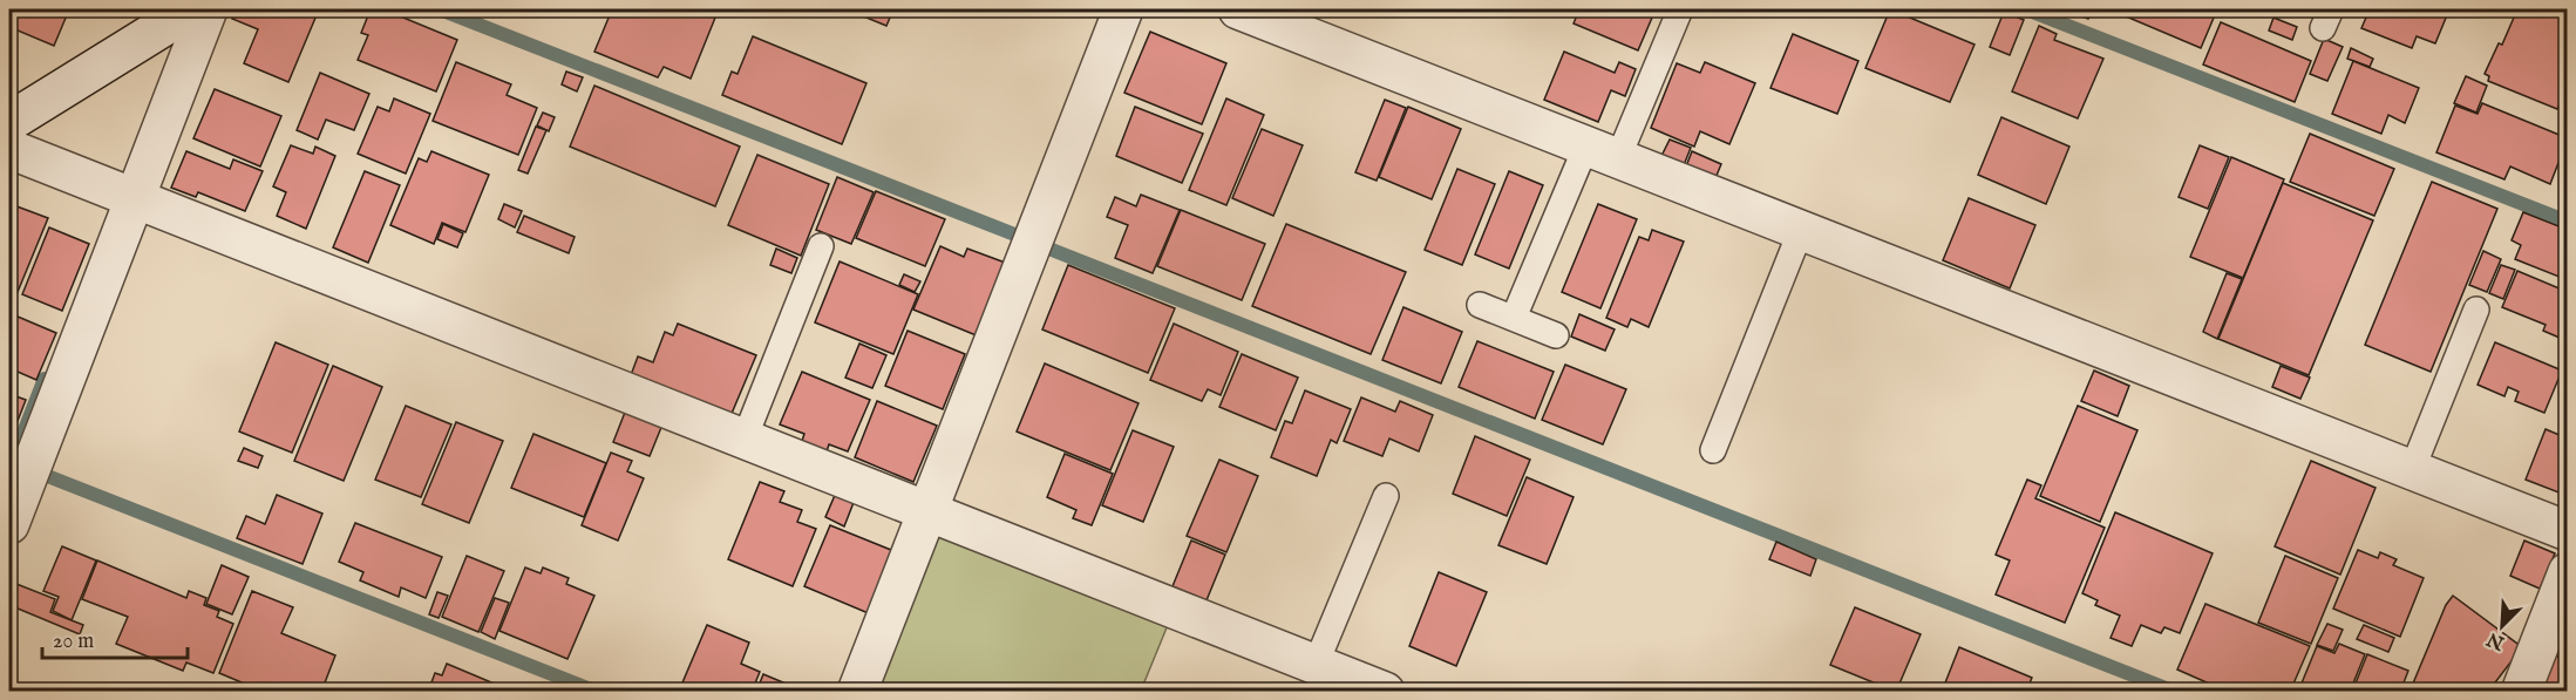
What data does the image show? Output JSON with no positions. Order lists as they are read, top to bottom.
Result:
{
  "scale_bar": "20 m",
  "north": "bottom left"
}
